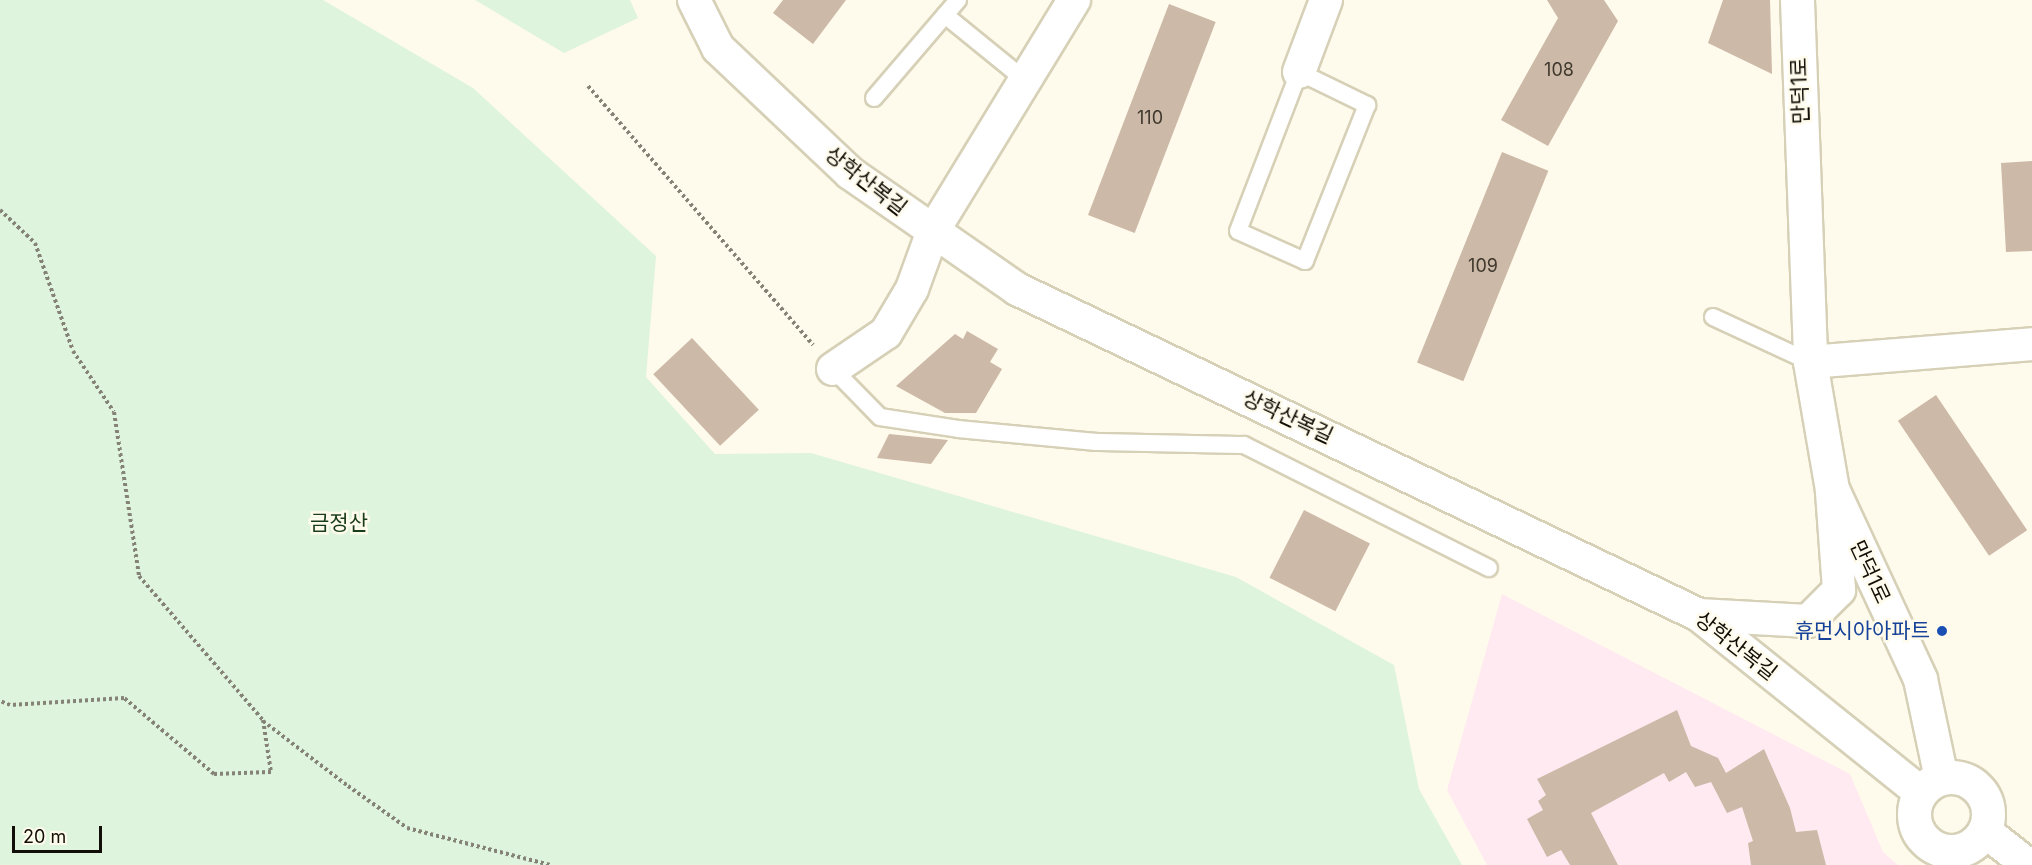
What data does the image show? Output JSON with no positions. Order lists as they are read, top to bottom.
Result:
{
  "streets": {
    "main road": ["만덕1로"],
    "street": ["상학산복길"]
  },
  "crossings": [
    ["만덕1로", "상학산복길"]
  ],
  "parks": ["금정산"],
  "places": ["휴먼시아아파트"],
  "house_numbers": ["108", "110", "109"],
  "scale_bar": "20 m"
}
